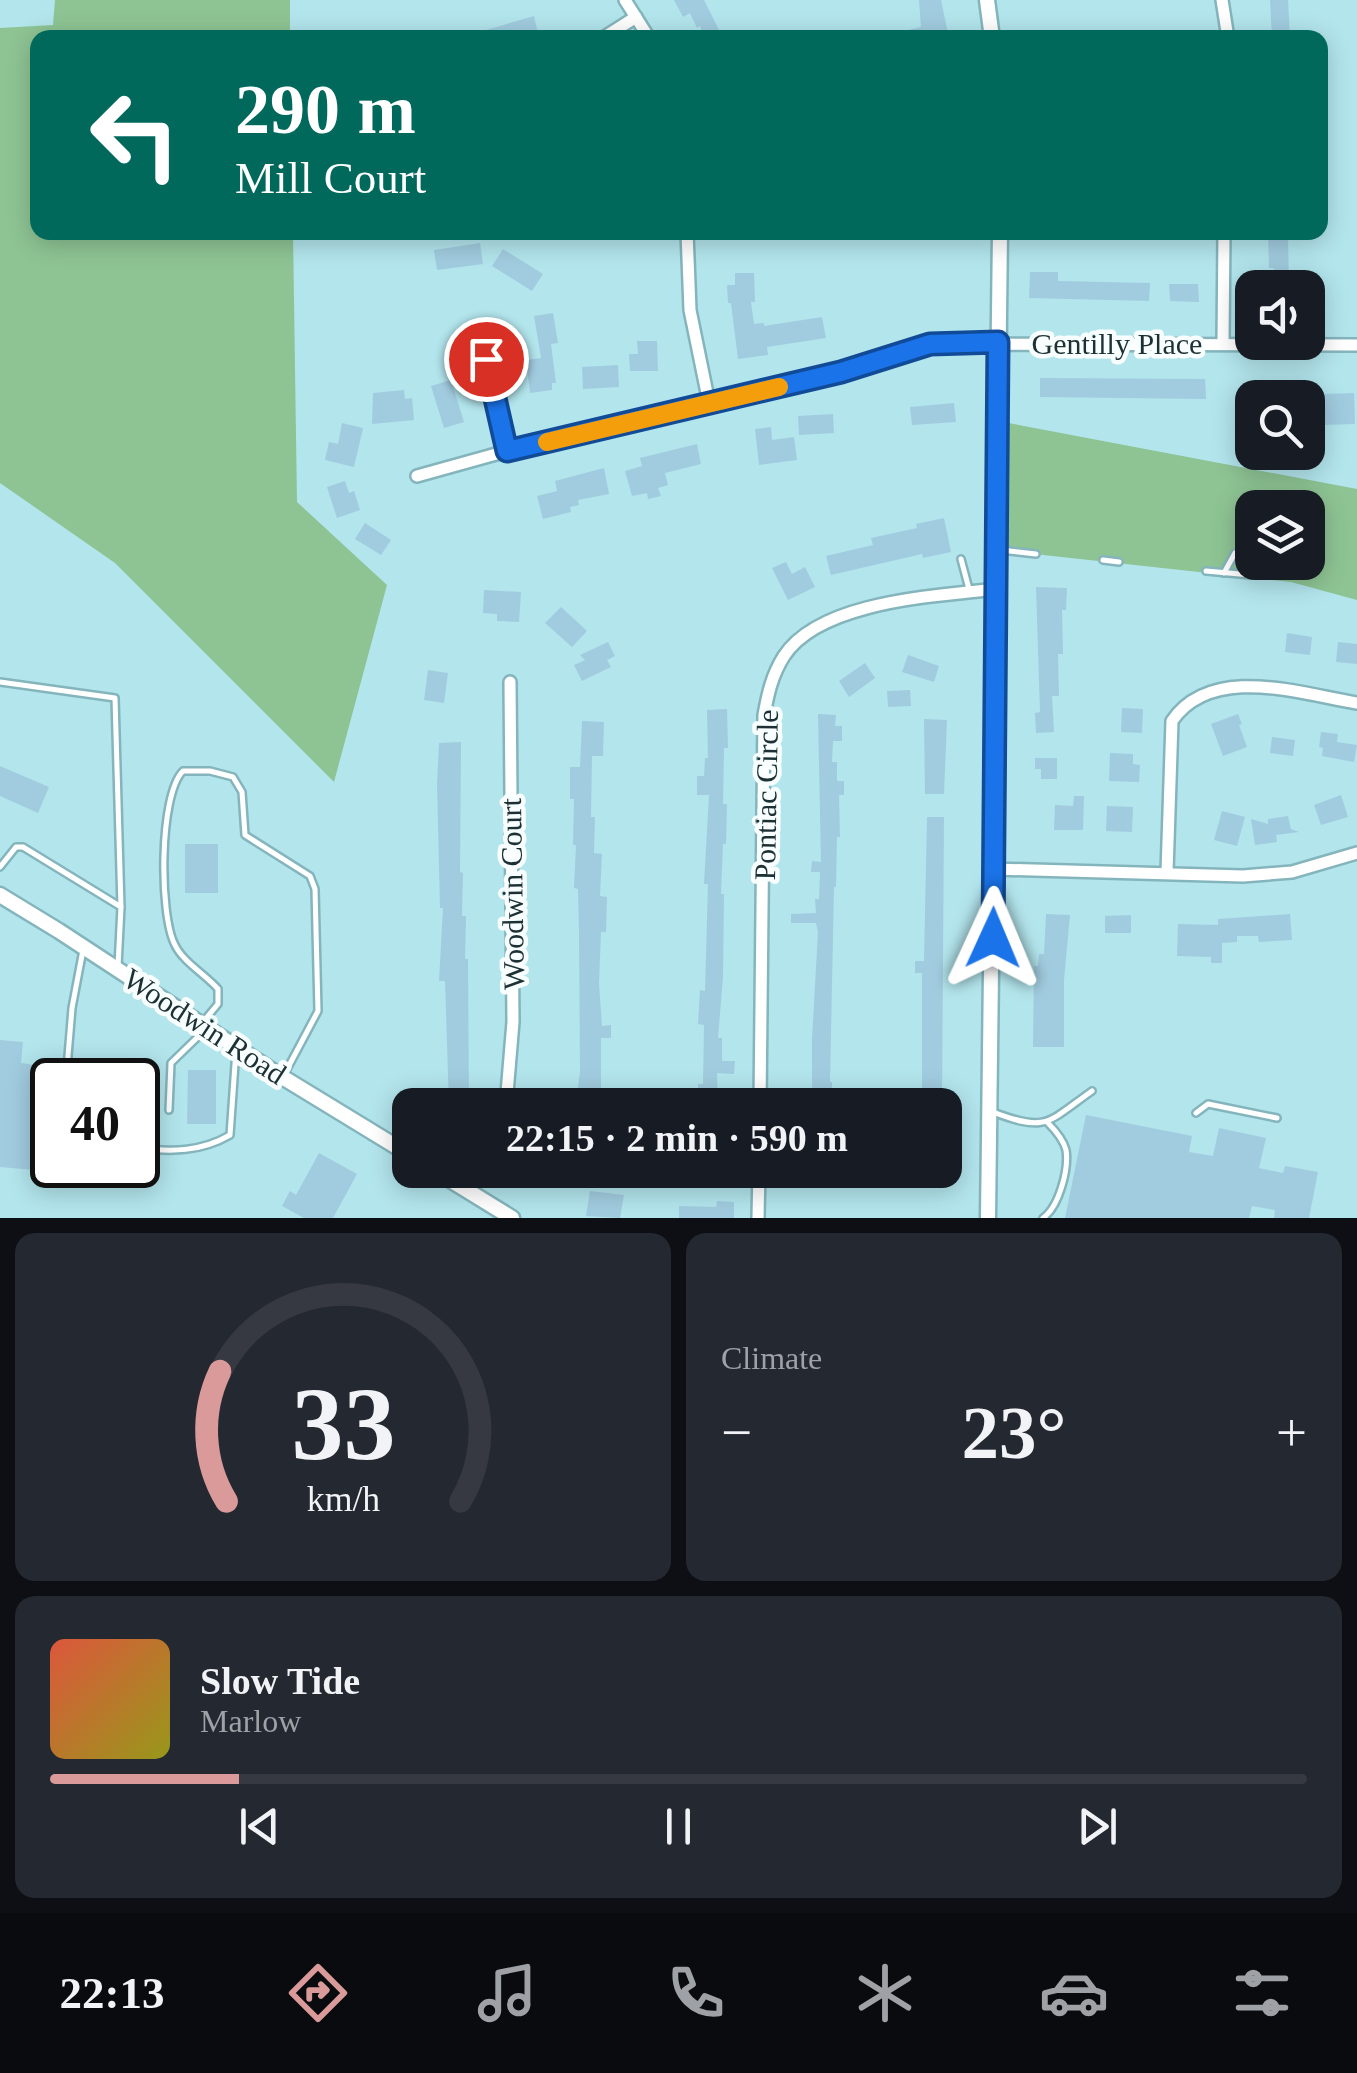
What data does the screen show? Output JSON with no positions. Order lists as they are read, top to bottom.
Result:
{
  "streets": {
    "street": [
      "Gentilly Place",
      "Pontiac Circle",
      "Woodwin Court",
      "Woodwin Road"
    ]
  },
  "page": {
    "turn": ["290 m", "Mill Court"],
    "limit": "40",
    "trip": "22:15 · 2 min · 590 m",
    "tile": "Climate",
    "heat": ["−", "23°", "+"],
    "song": ["Slow Tide", "Marlow"],
    "tabs": "22:13",
    "gauge": ["33", "km/h"]
  }
}
